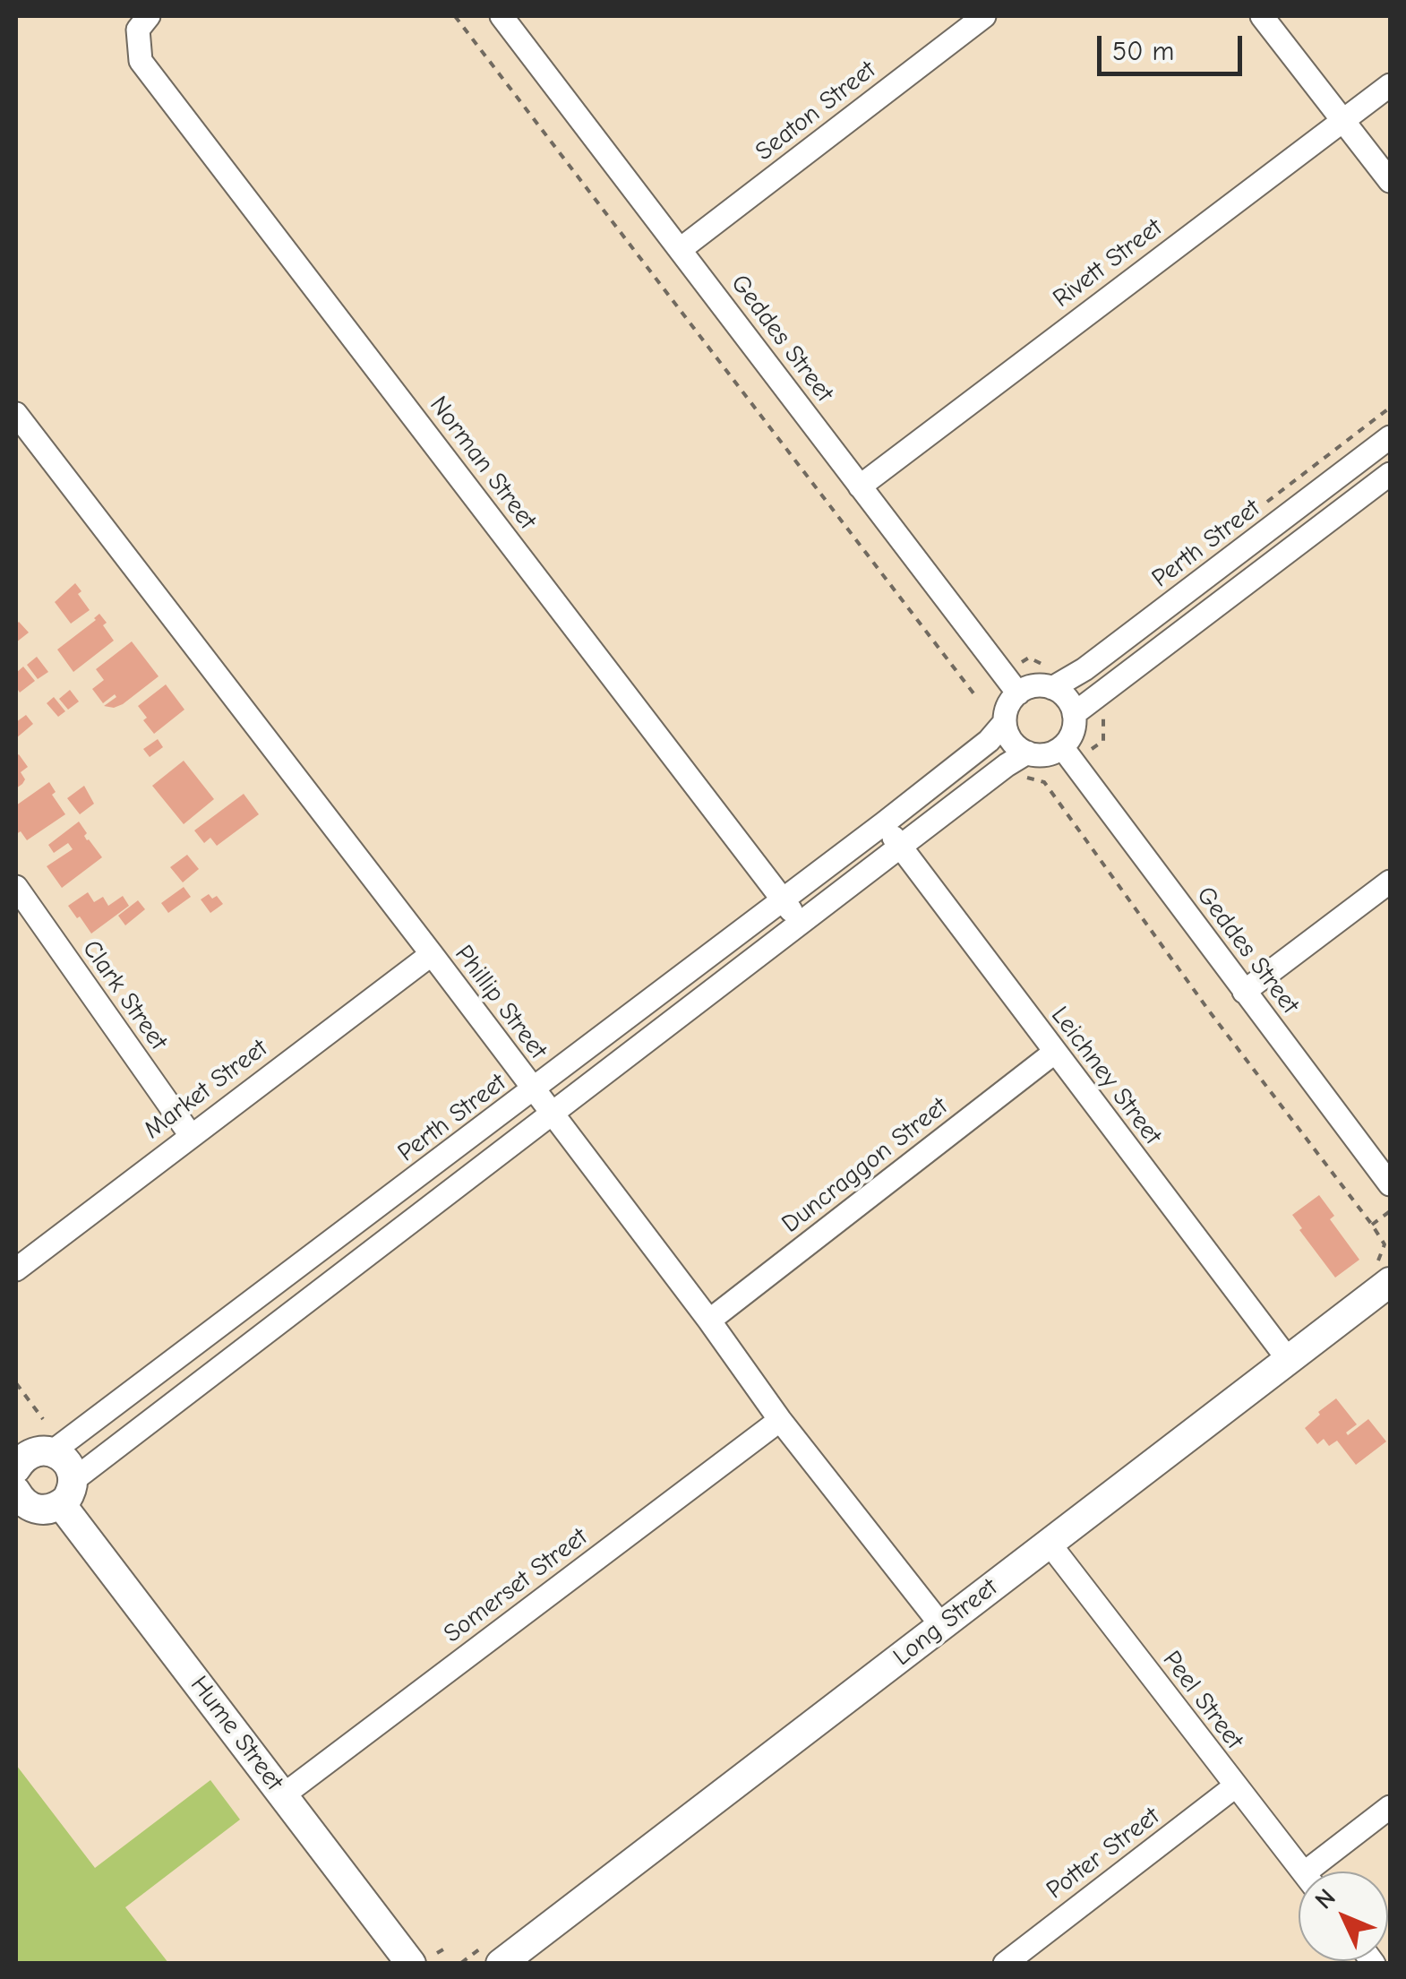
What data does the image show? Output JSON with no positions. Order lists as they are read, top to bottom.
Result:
{
  "streets": {
    "street": [
      "Seaton Street",
      "Rivett Street",
      "Geddes Street",
      "Norman Street",
      "Perth Street",
      "Clark Street",
      "Phillip Street",
      "Leichney Street",
      "Market Street",
      "Duncraggon Street",
      "Somerset Street",
      "Long Street",
      "Peel Street",
      "Hume Street",
      "Potter Street"
    ]
  },
  "crossings": [
    ["Seaton Street", "Geddes Street"],
    ["Rivett Street", "Geddes Street"],
    ["Geddes Street", "Perth Street"],
    ["Norman Street", "Perth Street"],
    ["Perth Street", "Phillip Street"],
    ["Perth Street", "Leichney Street"],
    ["Perth Street", "Hume Street"],
    ["Clark Street", "Market Street"],
    ["Phillip Street", "Market Street"],
    ["Phillip Street", "Duncraggon Street"],
    ["Phillip Street", "Somerset Street"],
    ["Phillip Street", "Long Street"],
    ["Leichney Street", "Duncraggon Street"],
    ["Leichney Street", "Long Street"],
    ["Somerset Street", "Hume Street"],
    ["Long Street", "Peel Street"],
    ["Peel Street", "Potter Street"]
  ],
  "scale_bar": "50 m",
  "north": "top left"
}
